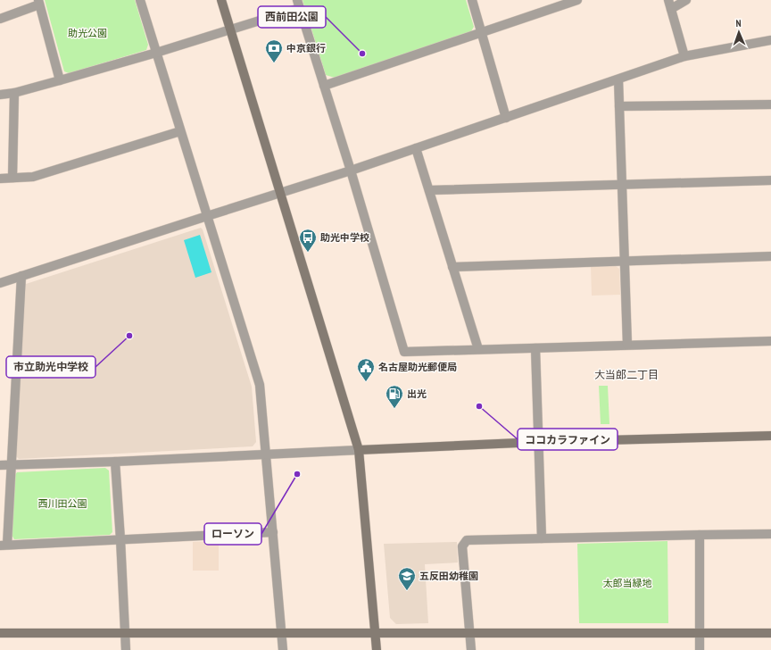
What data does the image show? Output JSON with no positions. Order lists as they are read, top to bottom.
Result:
{
  "districts": ["大当郎二丁目"],
  "parks": ["助光公園", "西川田公園", "太郎当緑地"],
  "places": {
    "other": [
      "西前田公園",
      "市立助光中学校",
      "ココカラファイン",
      "ローソン"
    ],
    "bank": ["中京銀行"],
    "bus stop": ["助光中学校"],
    "public building": ["名古屋助光郵便局"],
    "fuel station": ["出光"],
    "school or university": ["五反田幼稚園"]
  },
  "north": "top"
}
